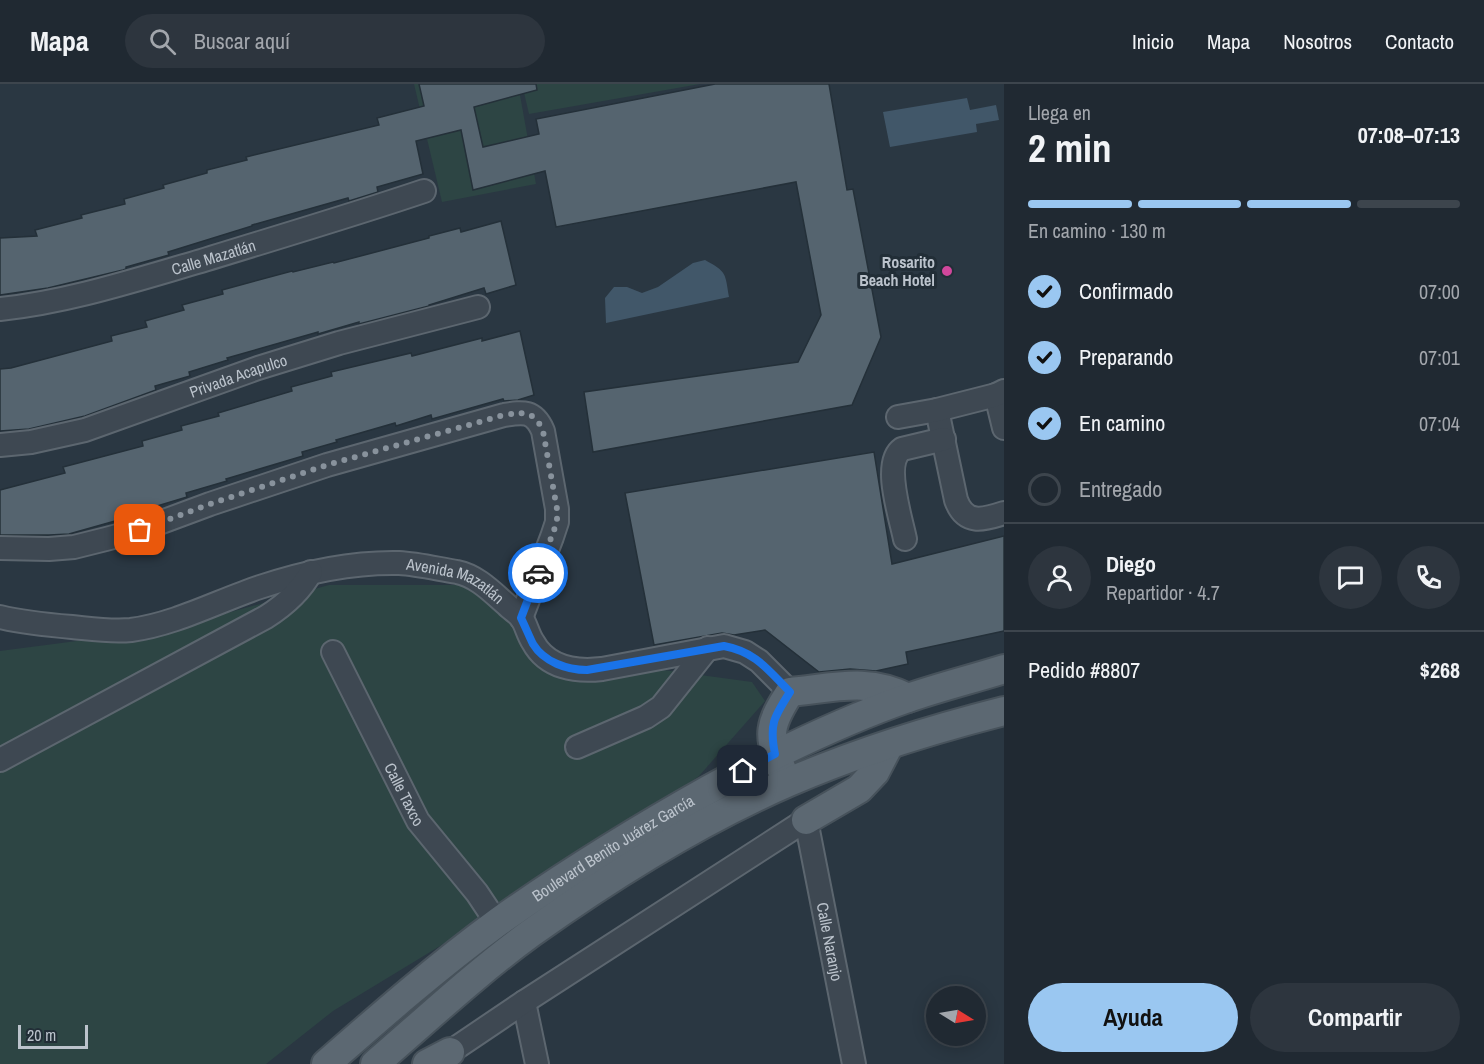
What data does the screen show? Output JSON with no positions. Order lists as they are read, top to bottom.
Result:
{
  "streets": {
    "main road": ["Boulevard Benito Juárez García"],
    "street": [
      "Calle Mazatlán",
      "Privada Acapulco",
      "Avenida Mazatlán",
      "Calle Taxco",
      "Calle Naranjo"
    ]
  },
  "crossings": [
    ["Calle Taxco", "Boulevard Benito Juárez García"]
  ],
  "places": ["Rosarito Beach Hotel"],
  "scale_bar": "20 m",
  "north": "right",
  "page": {
    "header": "Mapa",
    "search": "Buscar aquí",
    "nav": [
      "Inicio",
      "Mapa",
      "Nosotros",
      "Contacto"
    ],
    "heading": ["2 min", "Llega en", "07:08–07:13"],
    "panel": [
      "Diego",
      "Repartidor · 4.7",
      "Pedido #8807",
      "$268"
    ],
    "bar": "En camino · 130 m",
    "list": [
      ["Confirmado", "07:00"],
      ["Preparando", "07:01"],
      ["En camino", "07:04"],
      "Entregado"
    ],
    "buttons": ["Ayuda", "Compartir"],
    "scale": "20 m"
  }
}
